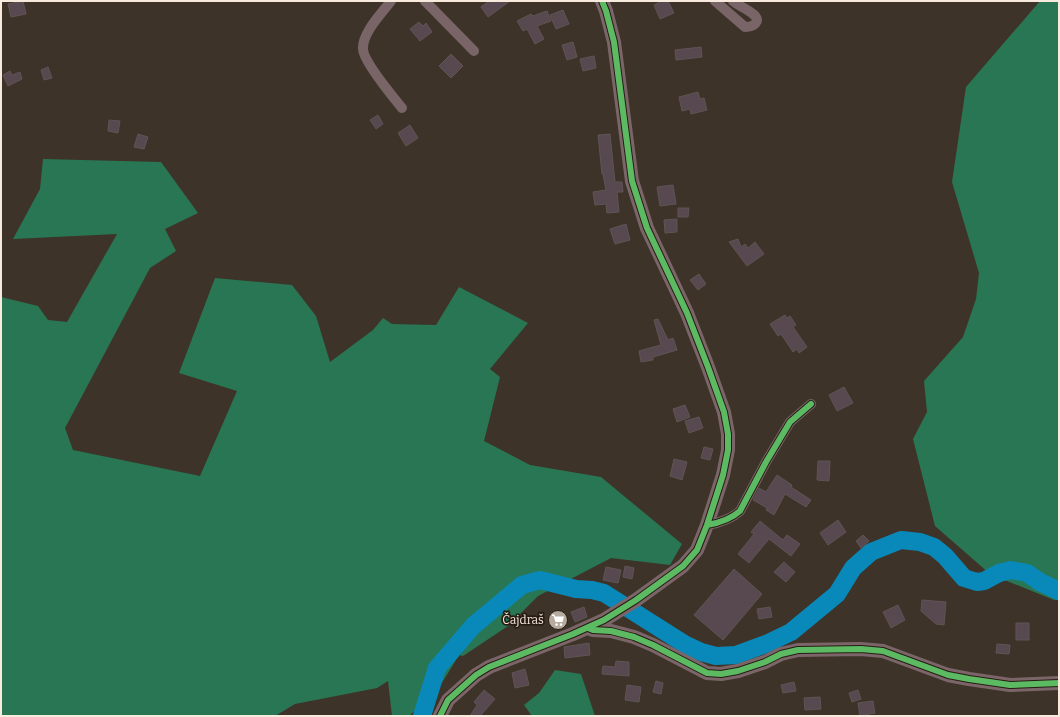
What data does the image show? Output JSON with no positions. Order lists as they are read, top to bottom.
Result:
{
  "places": {
    "supermarket": ["Čajdraš"]
  }
}
